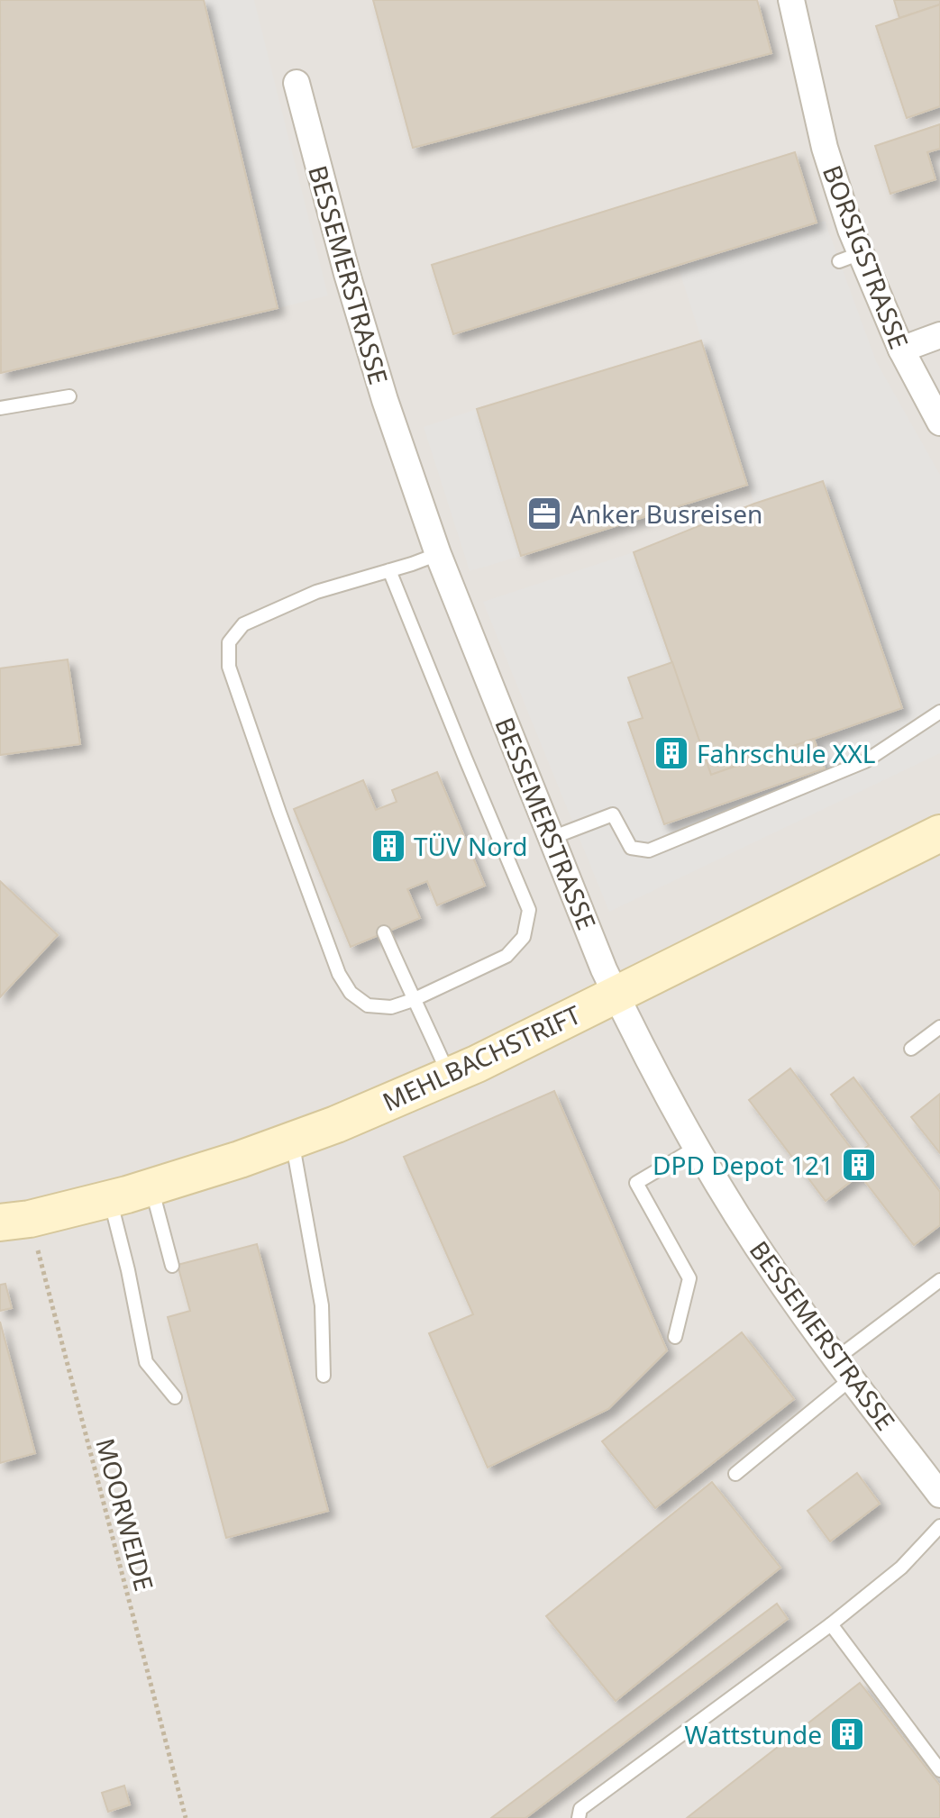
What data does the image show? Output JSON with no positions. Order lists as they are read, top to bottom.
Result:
{
  "streets": {
    "street": ["BORSIGSTRASSE", "BESSEMERSTRASSE", "MEHLBACHSTRIFT"],
    "path": ["MOORWEIDE"]
  },
  "crossings": [
    ["BESSEMERSTRASSE", "MEHLBACHSTRIFT"],
    ["MEHLBACHSTRIFT", "MOORWEIDE"]
  ],
  "places": {
    "office": ["Anker Busreisen"],
    "building": [
      "Fahrschule XXL",
      "TÜV Nord",
      "DPD Depot 121",
      "Wattstunde"
    ]
  }
}
